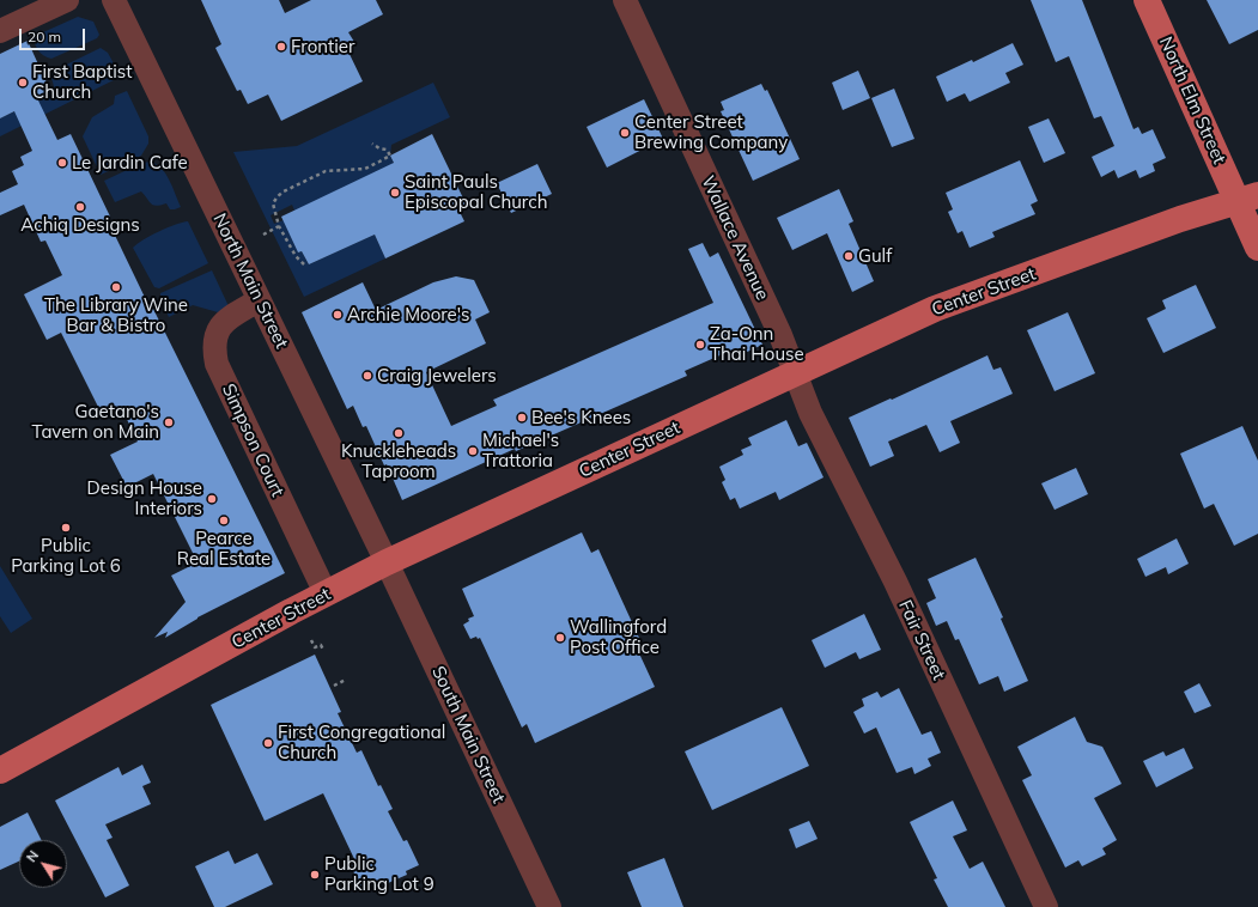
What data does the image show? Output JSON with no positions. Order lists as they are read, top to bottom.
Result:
{
  "streets": {
    "main road": ["North Elm Street", "Center Street"],
    "street": [
      "Wallace Avenue",
      "North Main Street",
      "Simpson Court",
      "Fair Street",
      "South Main Street"
    ]
  },
  "crossings": [
    ["North Elm Street", "Center Street"],
    ["Wallace Avenue", "Center Street"],
    ["Wallace Avenue", "Fair Street"],
    ["North Main Street", "Center Street"],
    ["North Main Street", "Simpson Court"],
    ["North Main Street", "South Main Street"],
    ["Center Street", "Simpson Court"],
    ["Center Street", "Fair Street"],
    ["Center Street", "South Main Street"]
  ],
  "places": [
    "Frontier",
    "First Baptist Church",
    "Center Street Brewing Company",
    "Le Jardin Cafe",
    "Saint Pauls Episcopal Church",
    "Achiq Designs",
    "Gulf",
    "The Library Wine Bar & Bistro",
    "Archie Moore's",
    "Za-Onn Thai House",
    "Craig Jewelers",
    "Bee's Knees",
    "Gaetano's Tavern on Main",
    "Knuckleheads Taproom",
    "Michael's Trattoria",
    "Design House Interiors",
    "Pearce Real Estate",
    "Public Parking Lot 6",
    "Wallingford Post Office",
    "First Congregational Church",
    "Public Parking Lot 9"
  ],
  "scale_bar": "20 m",
  "north": "top left"
}
